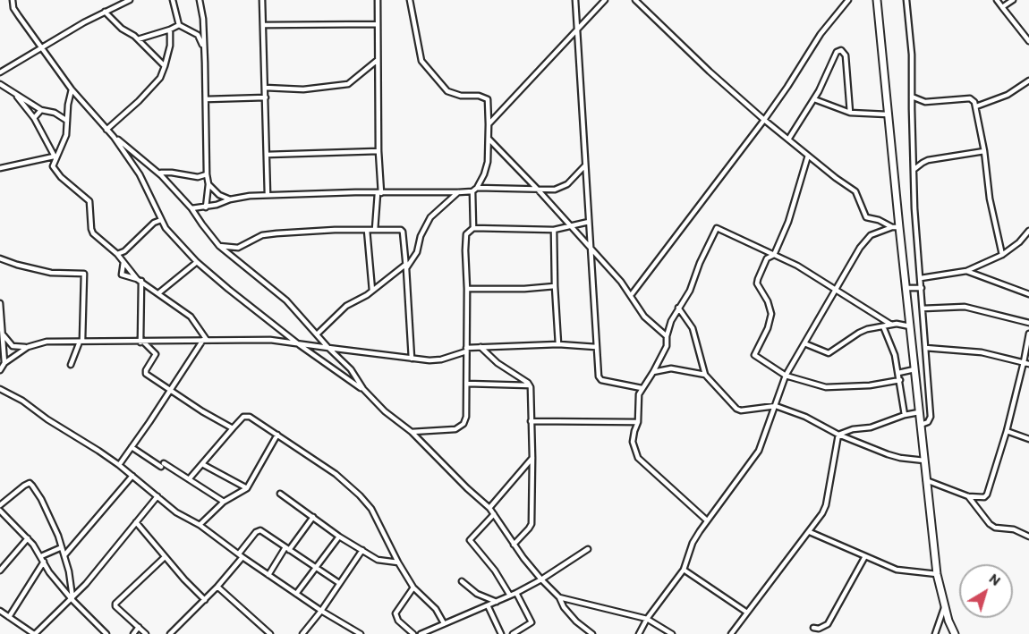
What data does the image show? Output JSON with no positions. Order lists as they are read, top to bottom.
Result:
{
  "north": "top right"
}
